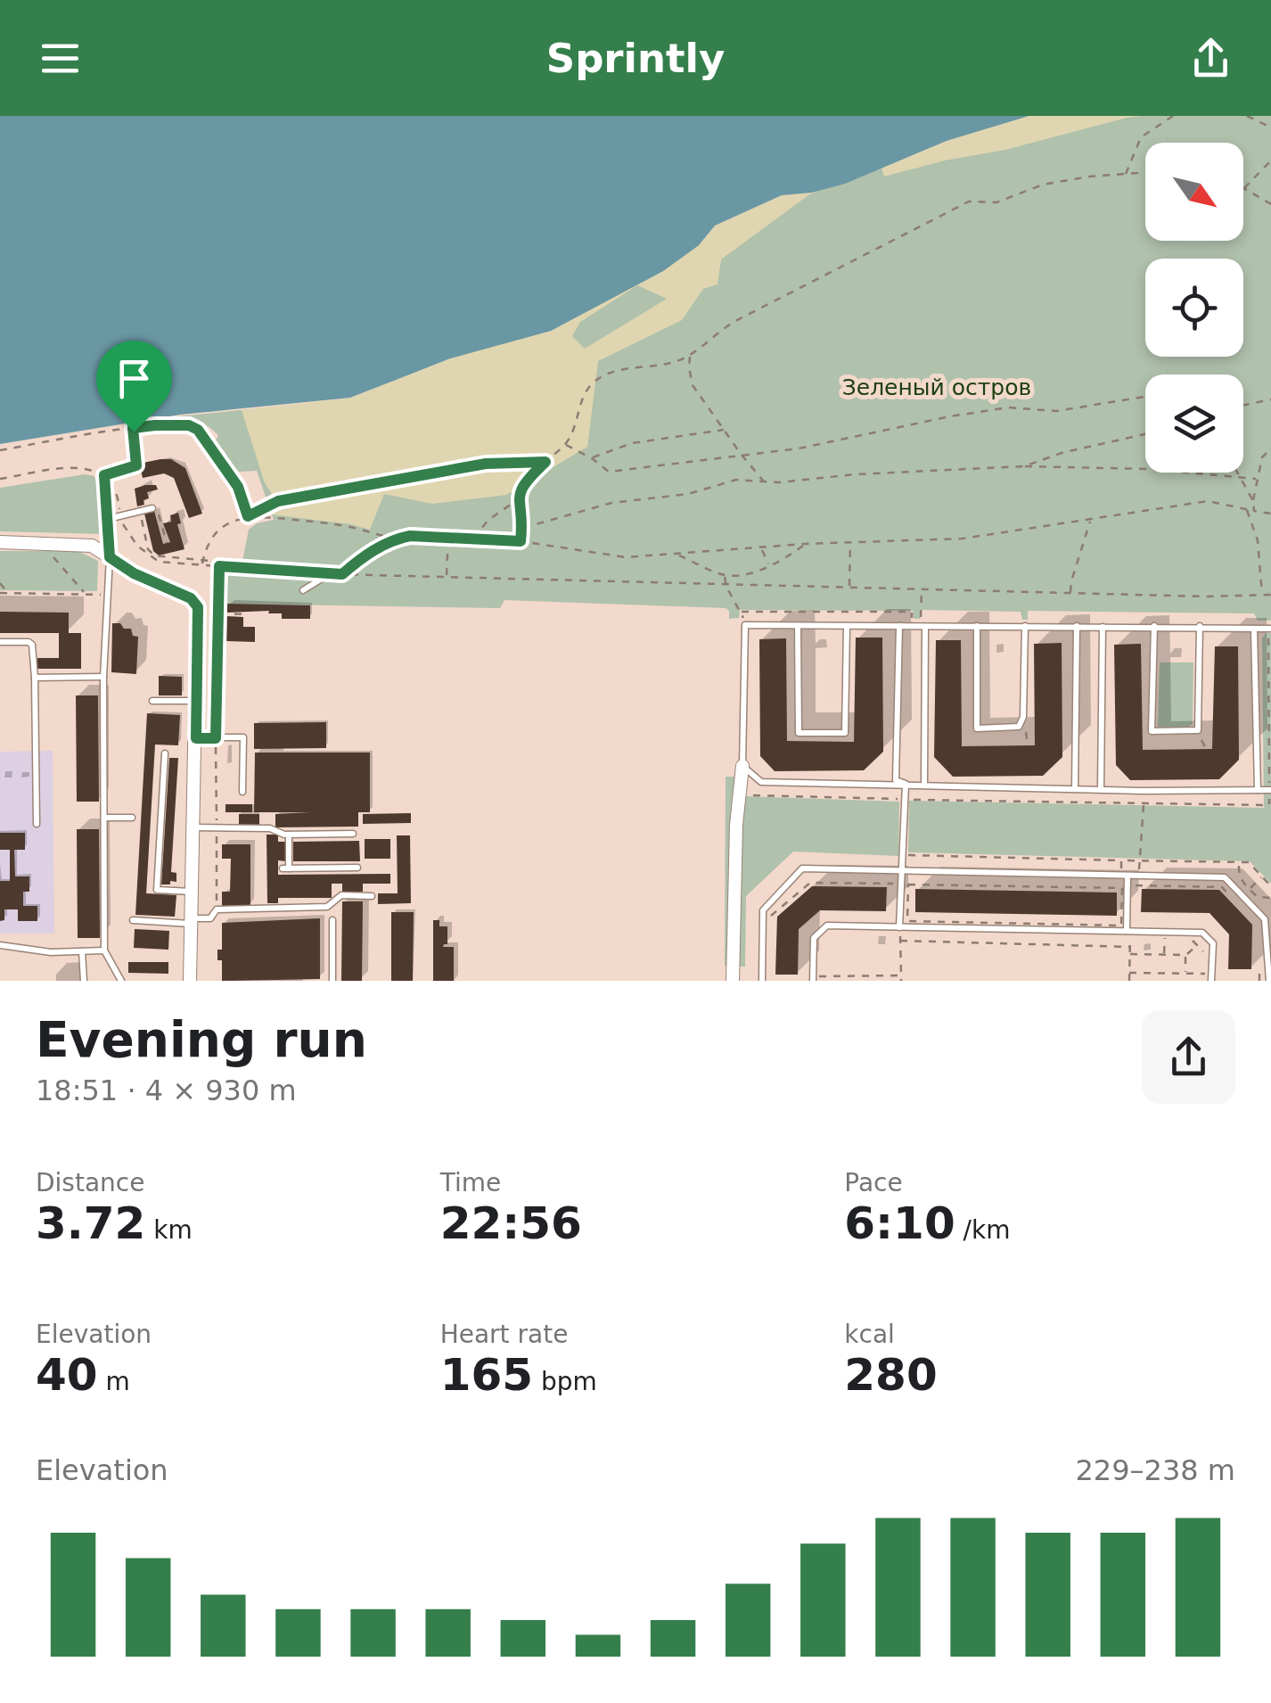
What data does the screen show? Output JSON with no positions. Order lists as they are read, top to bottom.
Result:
{
  "parks": ["Зеленый остров"],
  "north": "bottom right",
  "page": {
    "header": "Sprintly",
    "heading": ["Evening run", "18:51 · 4 × 930 m"],
    "stats": [
      ["Distance", "3.72 km"],
      ["Time", "22:56"],
      ["Pace", "6:10 /km"],
      ["Elevation", "40 m"],
      ["Heart rate", "165 bpm"],
      ["kcal", "280"]
    ],
    "chart": ["Elevation", "229–238 m"]
  }
}
